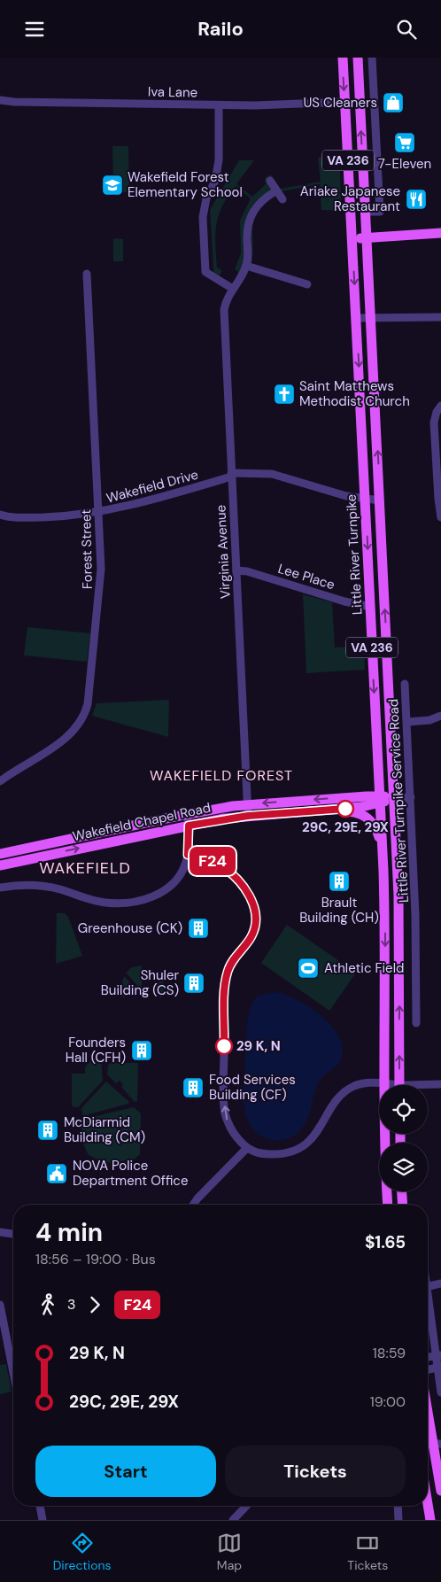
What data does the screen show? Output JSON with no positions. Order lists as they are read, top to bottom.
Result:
{
  "streets": {
    "main road": ["VA 236", "Little River Turnpike", "Wakefield Chapel Road"],
    "street": [
      "Iva Lane",
      "Wakefield Drive",
      "Forest Street",
      "Virginia Avenue",
      "Lee Place",
      "Little River Turnpike Service Road"
    ]
  },
  "crossings": [
    ["Iva Lane", "Little River Turnpike"],
    ["VA 236", "Wakefield Drive"],
    ["VA 236", "Wakefield Chapel Road"],
    ["Wakefield Drive", "Forest Street"],
    ["Wakefield Drive", "Virginia Avenue"],
    ["Wakefield Drive", "Little River Turnpike"],
    ["Virginia Avenue", "Lee Place"],
    ["Virginia Avenue", "Wakefield Chapel Road"],
    ["Little River Turnpike", "Lee Place"],
    ["Little River Turnpike", "Wakefield Chapel Road"],
    ["Little River Turnpike Service Road", "Wakefield Chapel Road"]
  ],
  "districts": ["WAKEFIELD FOREST", "WAKEFIELD"],
  "places": {
    "shop": ["US Cleaners"],
    "supermarket": ["7-Eleven"],
    "school or university": ["Wakefield Forest Elementary School"],
    "restaurant": ["Ariake Japanese Restaurant"],
    "church": ["Saint Matthews Methodist Church"],
    "other": ["29C, 29E, 29X", "29 K, N"],
    "building": [
      "Brault Building (CH)",
      "Greenhouse (CK)",
      "Shuler Building (CS)",
      "Founders Hall (CFH)",
      "Food Services Building (CF)",
      "McDiarmid Building (CM)"
    ],
    "sports": ["Athletic Field"],
    "public building": ["NOVA Police Department Office"]
  },
  "lines": ["bus line F24"],
  "page": {
    "header": "Railo",
    "on_map": "F24",
    "heading": ["4 min", "18:56 – 19:00 · Bus", "$1.65"],
    "legs": ["3", "F24"],
    "list": [
      {
        "name": "29 K, N",
        "value": "18:59"
      },
      {
        "name": "29C, 29E, 29X",
        "value": "19:00"
      }
    ],
    "buttons": ["Start", "Tickets"],
    "tabs": ["Directions", "Map", "Tickets"]
  }
}
